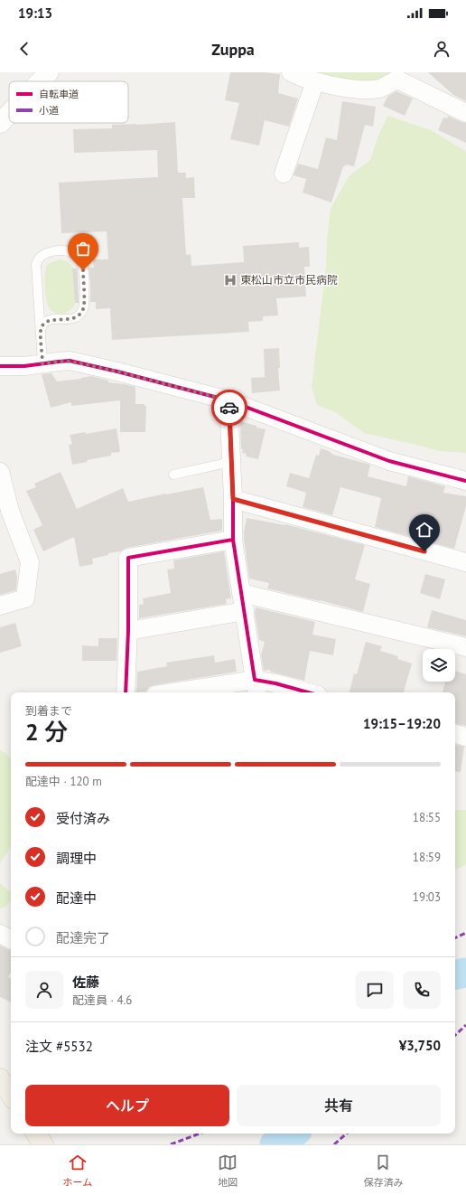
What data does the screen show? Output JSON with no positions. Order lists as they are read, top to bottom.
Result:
{
  "places": {
    "hospital": ["東松山市立市民病院"]
  },
  "legend": ["自転車道", "小道"],
  "page": {
    "status": "19:13",
    "header": "Zuppa",
    "heading": ["2 分", "到着まで", "19:15–19:20"],
    "panel": [
      "佐藤",
      "配達員 · 4.6",
      "注文 #5532",
      "¥3,750"
    ],
    "bar": "配達中 · 120 m",
    "list": [
      ["受付済み", "18:55"],
      ["調理中", "18:59"],
      ["配達中", "19:03"],
      "配達完了"
    ],
    "buttons": ["ヘルプ", "共有"],
    "tabs": ["ホーム", "地図", "保存済み"]
  }
}
